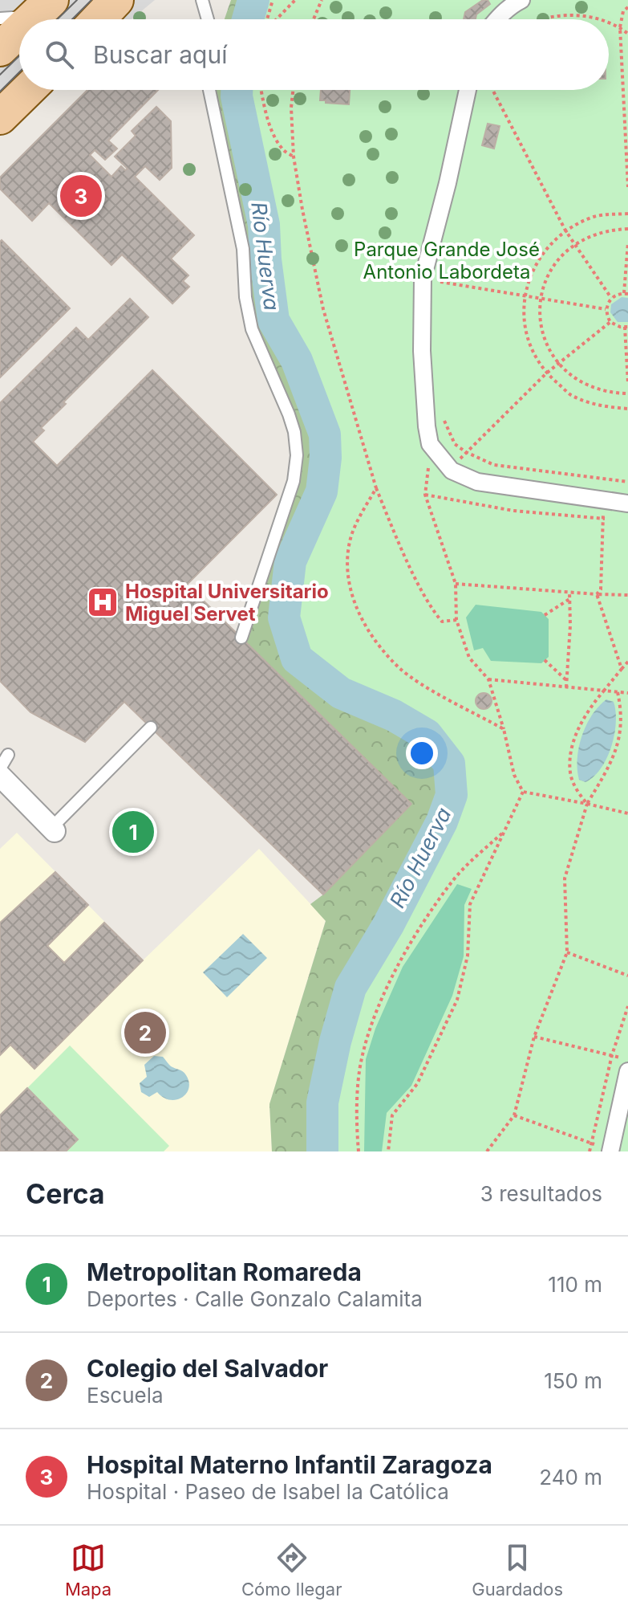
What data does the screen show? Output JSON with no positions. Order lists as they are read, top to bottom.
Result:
{
  "water": ["Río Huerva"],
  "parks": ["Parque Grande José Antonio Labordeta"],
  "places": {
    "hospital": ["Hospital Universitario Miguel Servet"]
  },
  "page": {
    "search": "Buscar aquí",
    "pins": ["3", "1", "2"],
    "heading": ["Cerca", "3 resultados"],
    "list": [
      {
        "mark": "1",
        "name": "Metropolitan Romareda",
        "note": "Deportes · Calle Gonzalo Calamita",
        "value": "110 m"
      },
      {
        "mark": "2",
        "name": "Colegio del Salvador",
        "note": "Escuela",
        "value": "150 m"
      },
      {
        "mark": "3",
        "name": "Hospital Materno Infantil Zaragoza",
        "note": "Hospital · Paseo de Isabel la Católica",
        "value": "240 m"
      }
    ],
    "nav": ["Mapa", "Cómo llegar", "Guardados"]
  }
}
